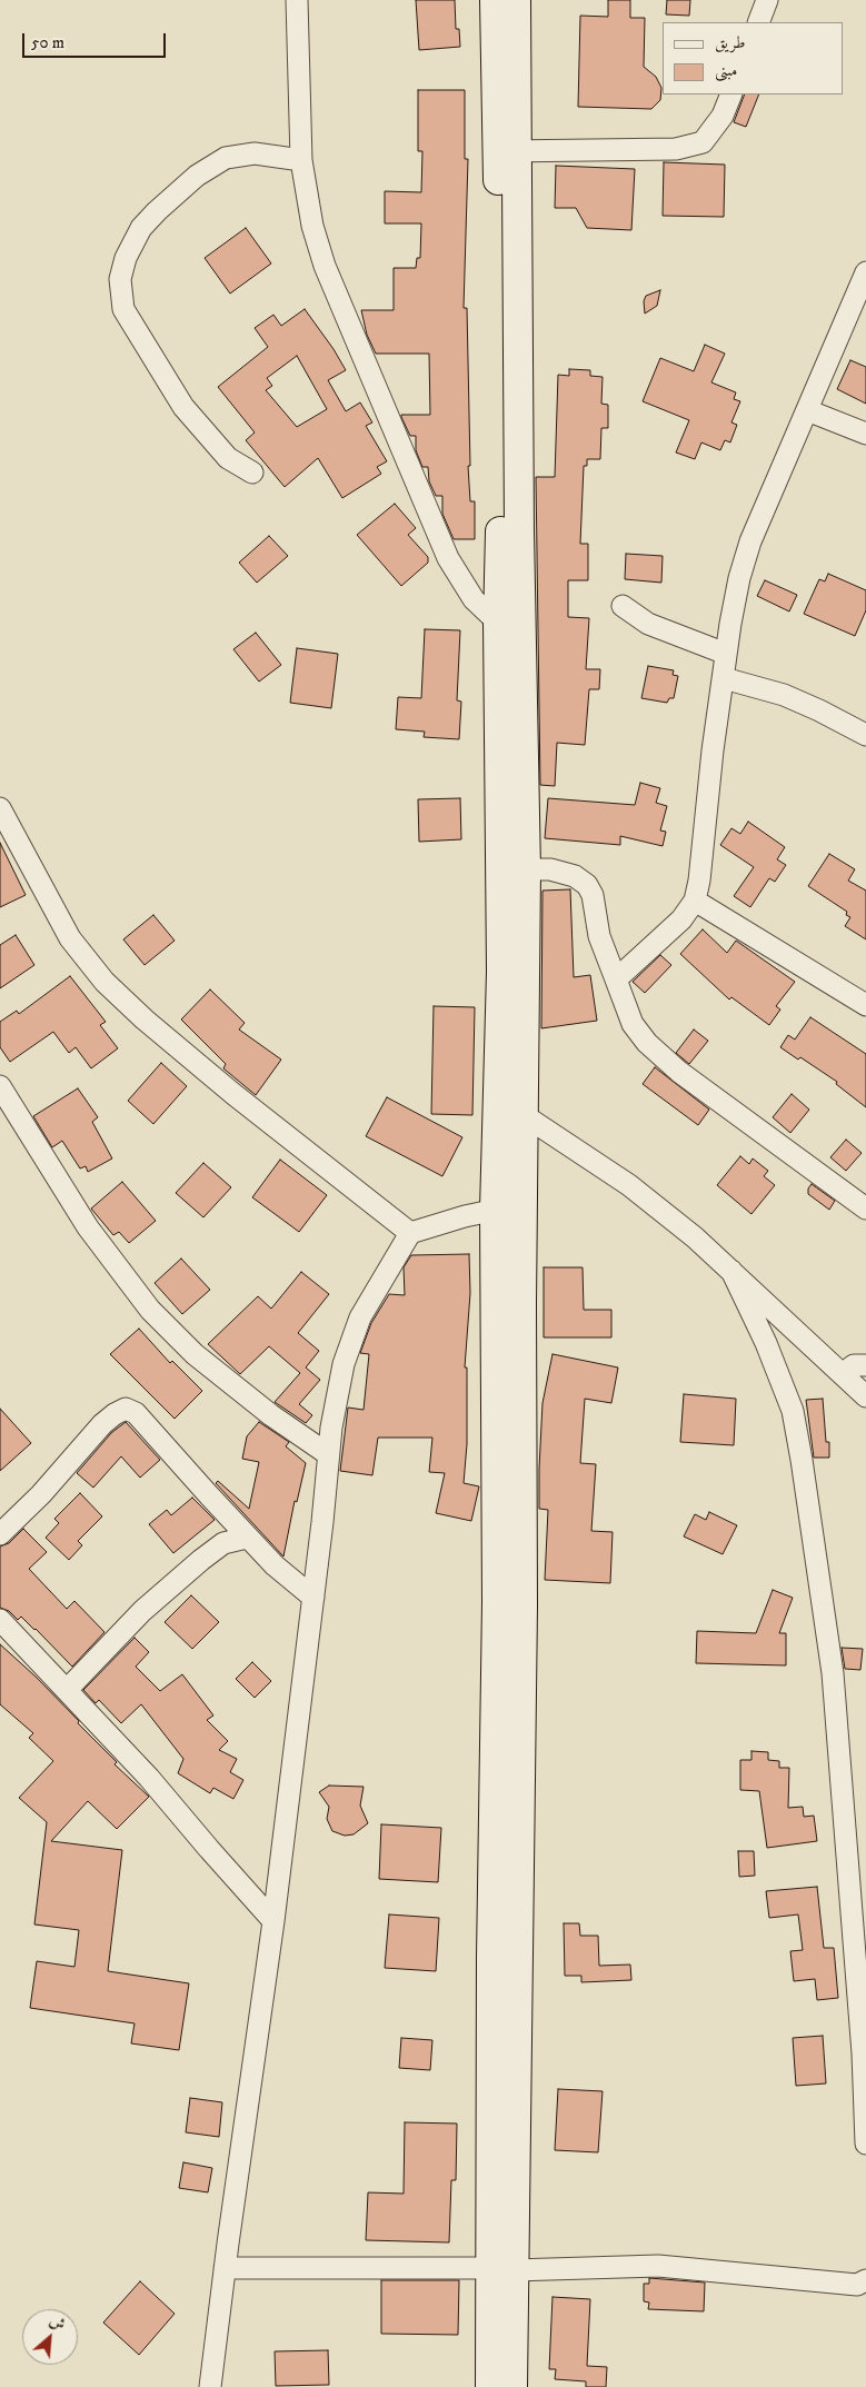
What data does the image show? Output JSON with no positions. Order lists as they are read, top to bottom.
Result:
{
  "legend": ["طريق", "مبنى"],
  "scale_bar": "50 m",
  "north": "top right"
}
